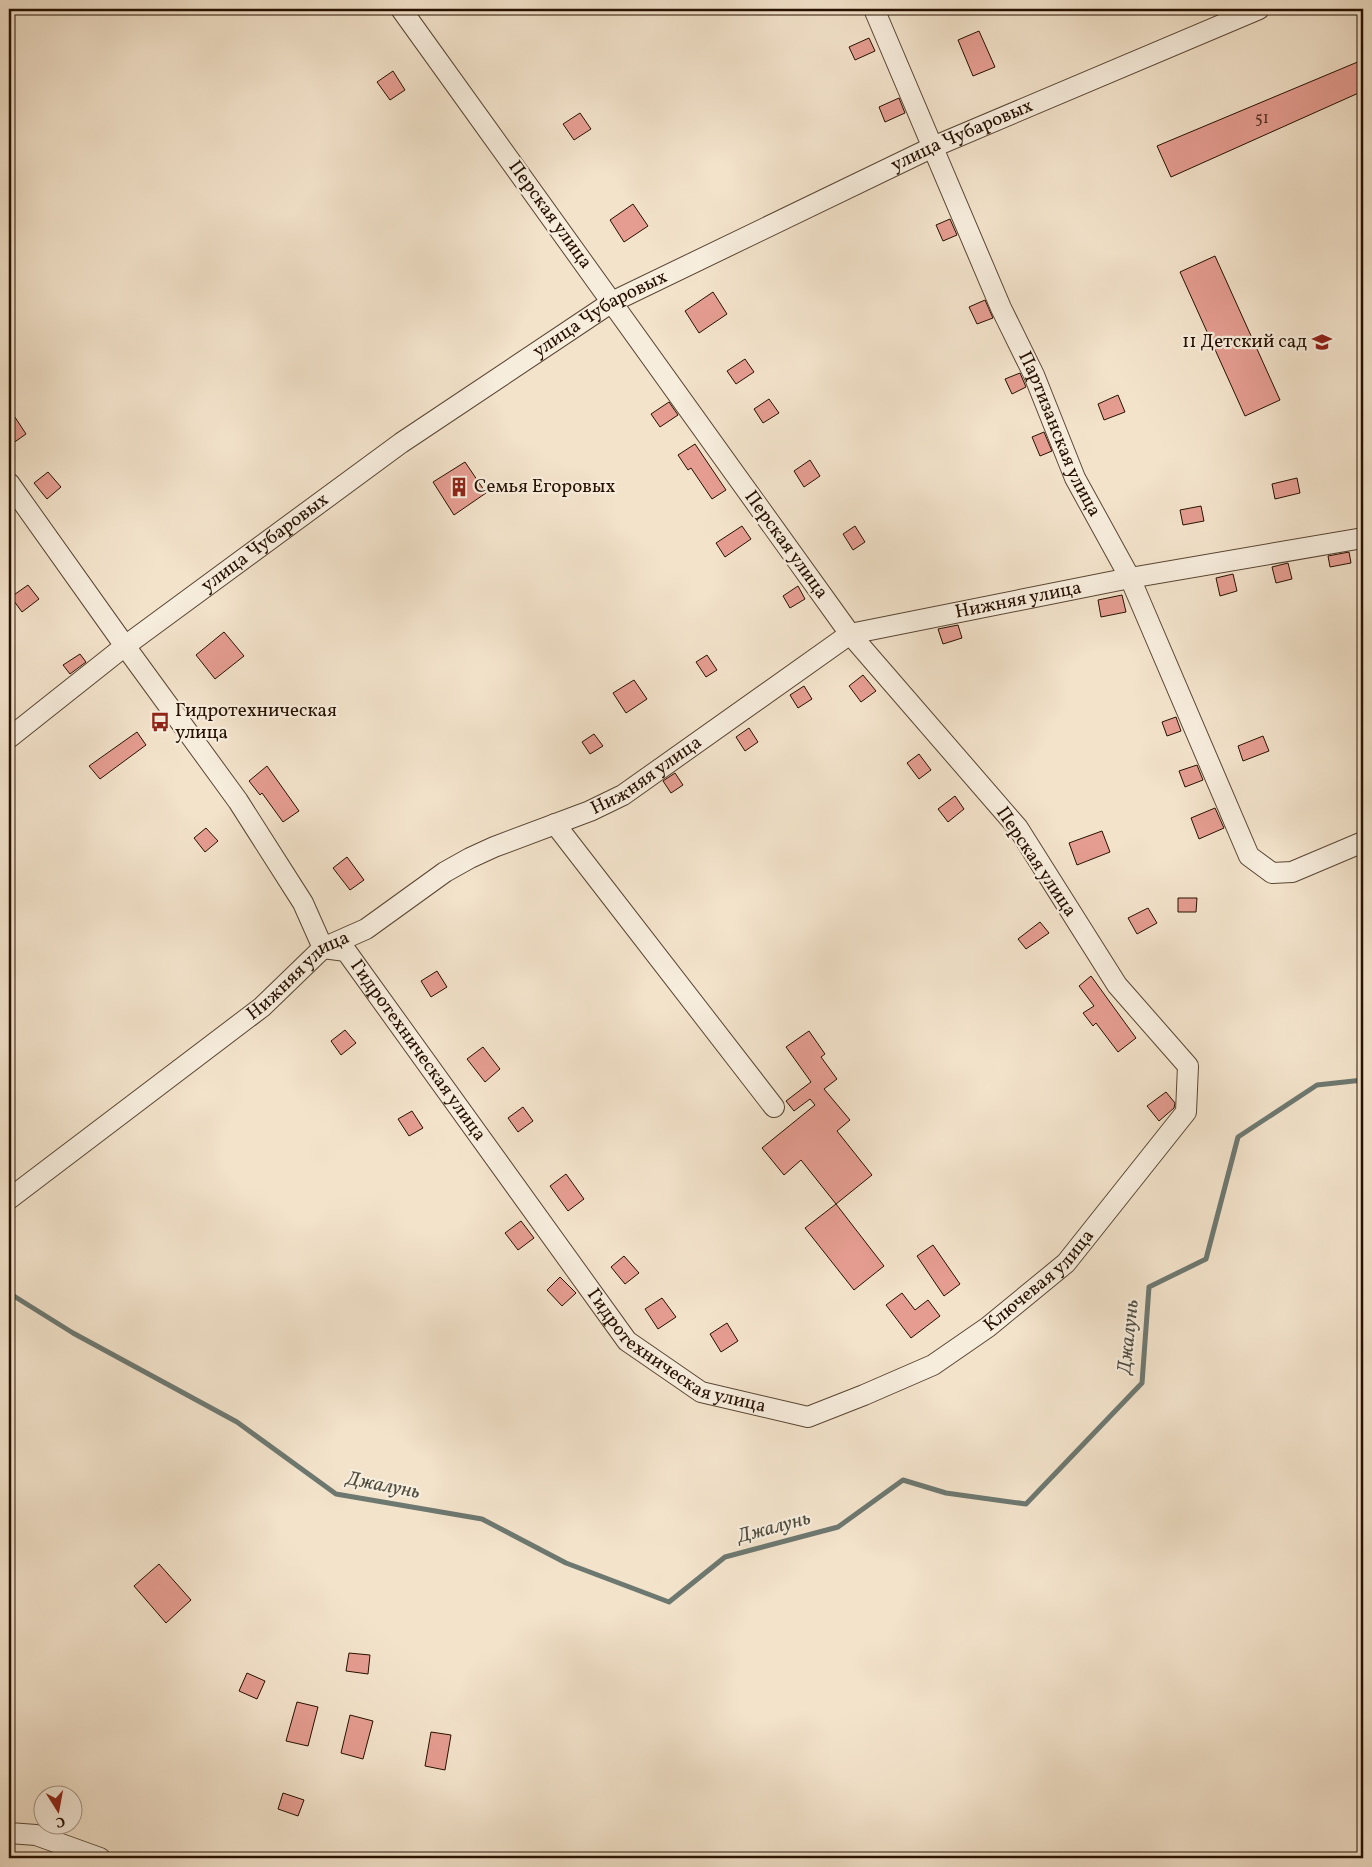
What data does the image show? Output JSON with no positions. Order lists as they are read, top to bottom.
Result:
{
  "streets": {
    "street": [
      "улица Чубаровых",
      "Перская улица",
      "Партизанская улица",
      "Нижняя улица",
      "Гидротехническая улица",
      "Ключевая улица"
    ]
  },
  "crossings": [
    ["улица Чубаровых", "Перская улица"],
    ["улица Чубаровых", "Партизанская улица"],
    ["Перская улица", "Нижняя улица"],
    ["Перская улица", "Ключевая улица"],
    ["Партизанская улица", "Нижняя улица"],
    ["Нижняя улица", "Гидротехническая улица"],
    ["Гидротехническая улица", "Ключевая улица"]
  ],
  "water": ["Джалунь"],
  "places": {
    "school or university": ["11 Детский сад"],
    "building": ["Семья Егоровых"],
    "bus stop": ["Гидротехническая улица"]
  },
  "house_numbers": ["51"],
  "north": "bottom"
}
